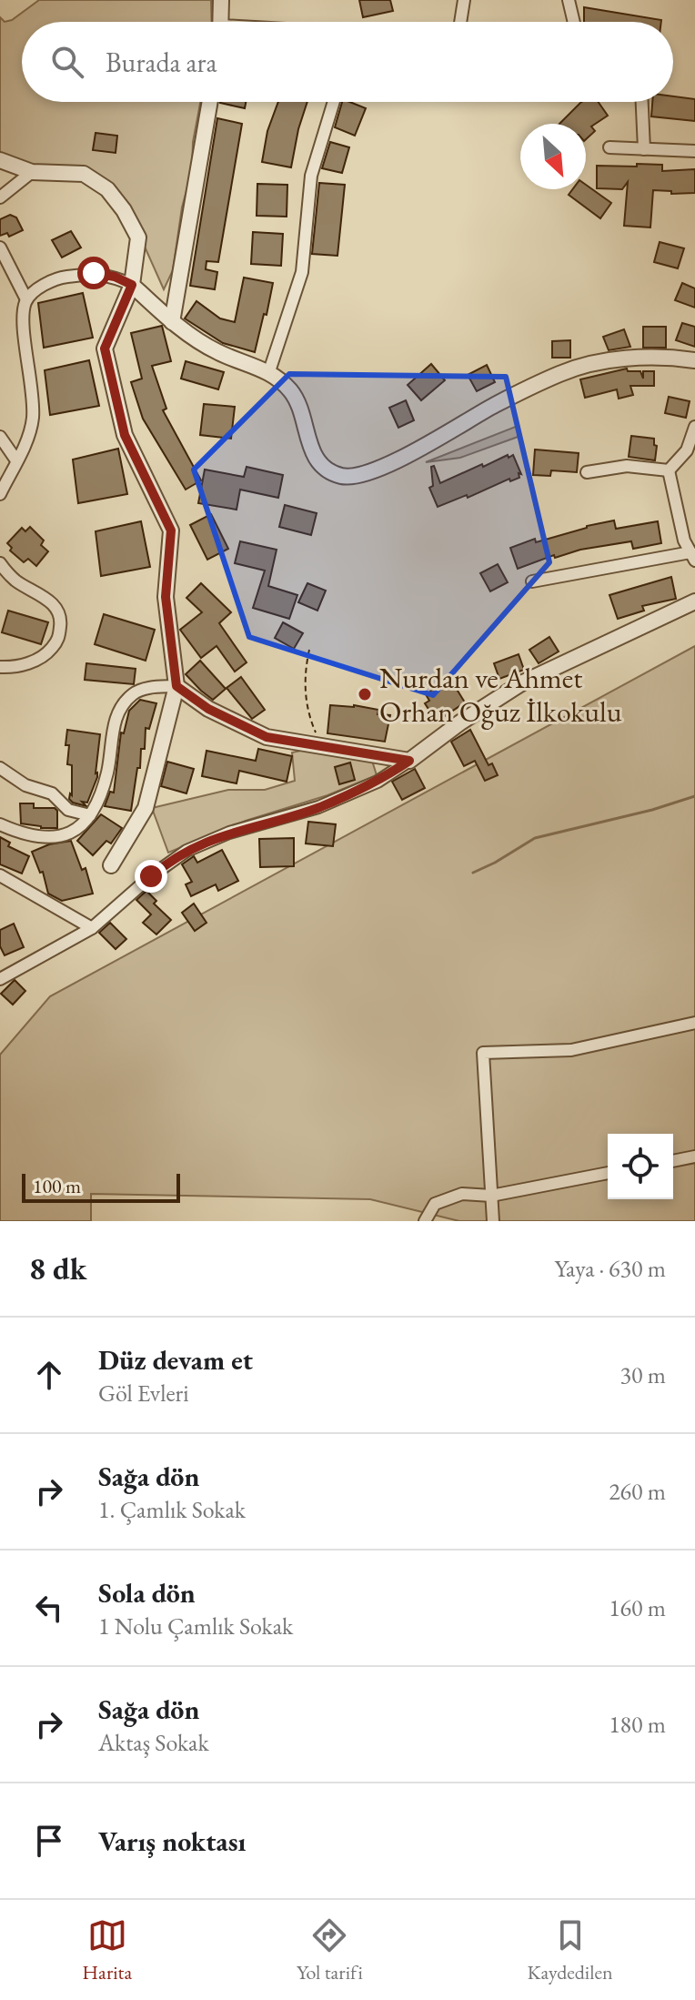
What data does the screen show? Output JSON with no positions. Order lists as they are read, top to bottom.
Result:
{
  "places": ["Nurdan ve Ahmet Orhan Oğuz İlkokulu"],
  "scale_bar": "100 m",
  "north": "bottom right",
  "page": {
    "search": "Burada ara",
    "scale": "100 m",
    "heading": ["8 dk", "Yaya · 630 m"],
    "list": [
      ["Düz devam et", "Göl Evleri", "30 m"],
      ["Sağa dön", "1. Çamlık Sokak", "260 m"],
      ["Sola dön", "1 Nolu Çamlık Sokak", "160 m"],
      ["Sağa dön", "Aktaş Sokak", "180 m"],
      "Varış noktası"
    ],
    "nav": ["Harita", "Yol tarifi", "Kaydedilen"]
  }
}
